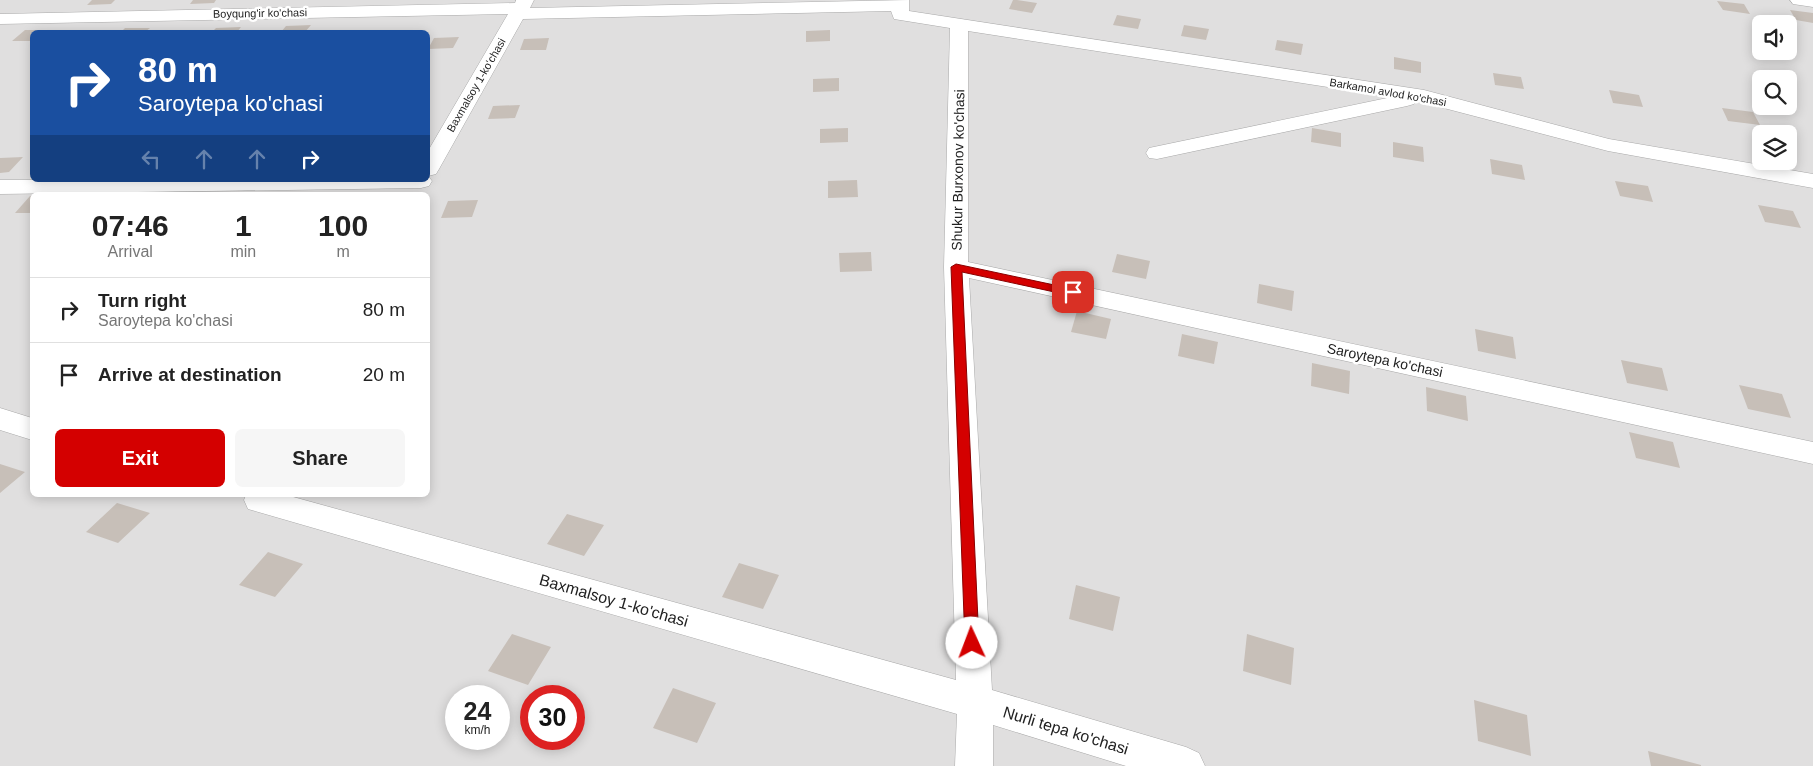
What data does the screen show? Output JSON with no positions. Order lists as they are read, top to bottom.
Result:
{
  "streets": {
    "street": [
      "Boyqung'ir ko'chasi",
      "Baxmalsoy 1-ko'chasi",
      "Barkamol avlod ko'chasi",
      "Shukur Burxonov ko'chasi",
      "Saroytepa ko'chasi",
      "Nurli tepa ko'chasi"
    ]
  },
  "crossings": [
    ["Boyqung'ir ko'chasi", "Baxmalsoy 1-ko'chasi"],
    ["Boyqung'ir ko'chasi", "Barkamol avlod ko'chasi"],
    ["Baxmalsoy 1-ko'chasi", "Shukur Burxonov ko'chasi"],
    ["Baxmalsoy 1-ko'chasi", "Nurli tepa ko'chasi"],
    ["Barkamol avlod ko'chasi", "Shukur Burxonov ko'chasi"],
    ["Shukur Burxonov ko'chasi", "Saroytepa ko'chasi"],
    ["Shukur Burxonov ko'chasi", "Nurli tepa ko'chasi"]
  ],
  "page": {
    "turn": ["80 m", "Saroytepa ko'chasi"],
    "eta": [
      "07:46",
      "Arrival",
      "1",
      "min",
      "100",
      "m"
    ],
    "list": [
      {
        "name": "Turn right",
        "note": "Saroytepa ko'chasi",
        "value": "80 m"
      },
      {
        "name": "Arrive at destination",
        "value": "20 m"
      }
    ],
    "buttons": ["Exit", "Share"],
    "speed": "24 km/h",
    "limit": "30"
  }
}
